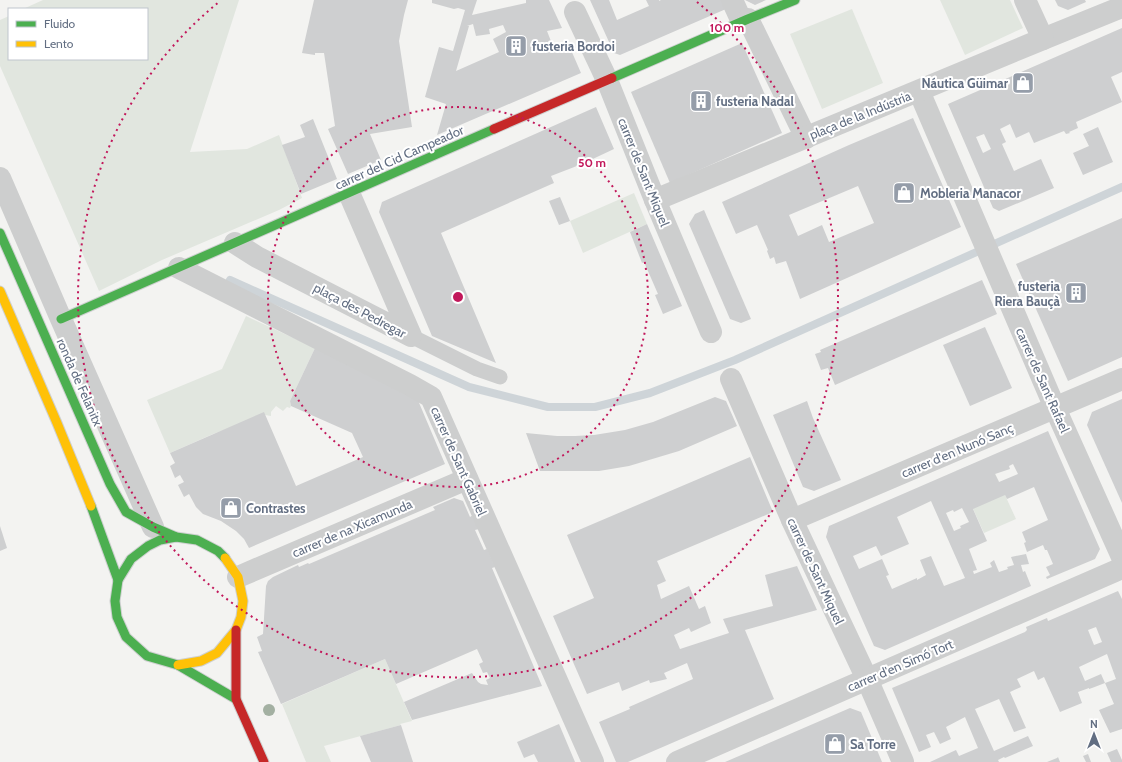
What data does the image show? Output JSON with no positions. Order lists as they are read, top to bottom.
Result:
{
  "streets": {
    "main road": ["carrer del Cid Campeador", "ronda de Felanitx"],
    "street": [
      "plaça de la Indústria",
      "carrer de Sant Miquel",
      "plaça des Pedregar",
      "carrer de Sant Rafael",
      "carrer d'en Nunó Sanç",
      "carrer de Sant Gabriel",
      "carrer de na Xicamunda",
      "carrer d'en Simó Tort"
    ]
  },
  "crossings": [
    ["plaça de la Indústria", "carrer del Cid Campeador"],
    ["plaça de la Indústria", "carrer de Sant Rafael"],
    ["carrer del Cid Campeador", "carrer de Sant Miquel"],
    ["carrer del Cid Campeador", "plaça des Pedregar"],
    ["carrer del Cid Campeador", "carrer de Sant Gabriel"],
    ["carrer de Sant Miquel", "carrer d'en Nunó Sanç"],
    ["carrer de Sant Miquel", "carrer d'en Simó Tort"],
    ["carrer de Sant Rafael", "carrer d'en Nunó Sanç"],
    ["ronda de Felanitx", "carrer de na Xicamunda"],
    ["carrer de Sant Gabriel", "carrer de na Xicamunda"]
  ],
  "places": {
    "building": ["fusteria Bordoi", "fusteria Nadal", "fusteria Riera Bauçà"],
    "shop": [
      "Náutica Güimar",
      "Mobleria Manacor",
      "Contrastes",
      "Sa Torre"
    ]
  },
  "legend": ["Fluido", "Lento"],
  "north": "top",
  "rings": ["100 m", "50 m"]
}
